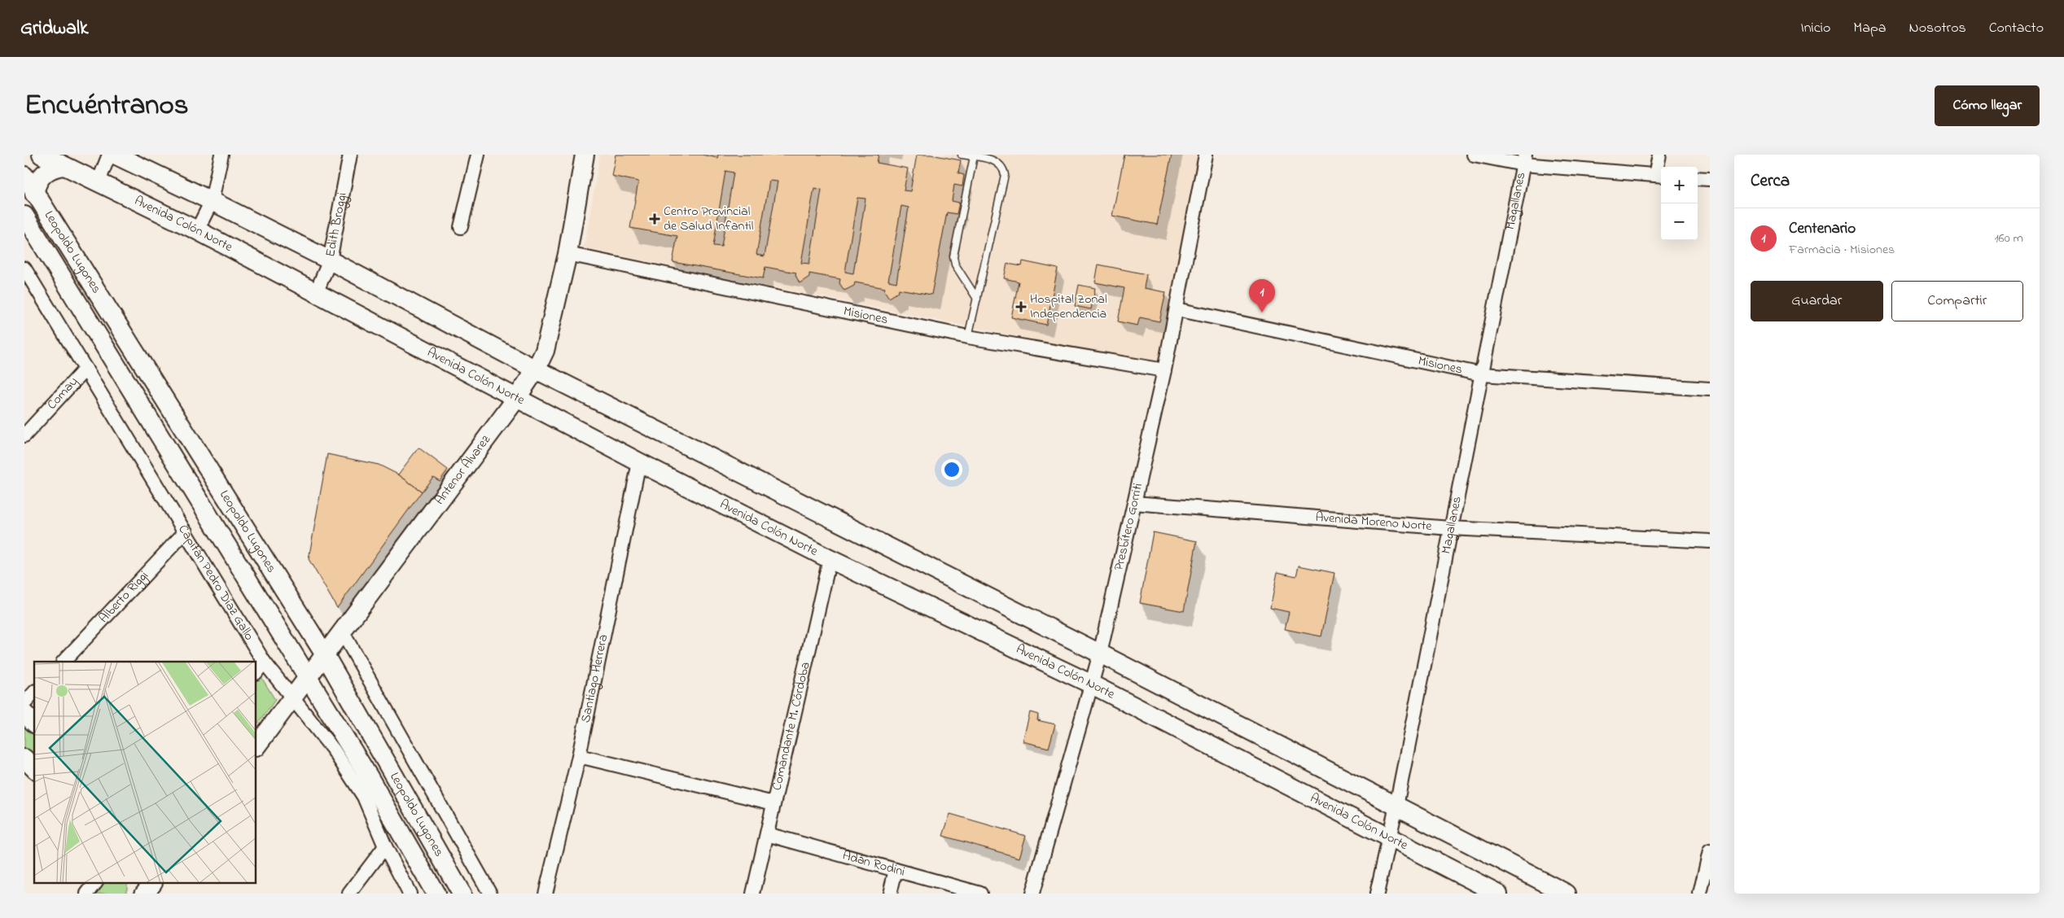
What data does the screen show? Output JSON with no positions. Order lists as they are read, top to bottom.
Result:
{
  "streets": {
    "main road": ["Avenida Colón Norte", "Leopoldo Lugones", "Antenor Álvarez"],
    "street": [
      "Magallanes",
      "Edith Broggi",
      "Misiones",
      "Comay",
      "Avenida Moreno Norte",
      "Presbítero Gorriti",
      "Capitán Pedro Díaz Gallo",
      "Alberto Riggi",
      "Santiago Herrera",
      "Comandante M. Córdoba",
      "Adán Rodini"
    ]
  },
  "crossings": [
    ["Magallanes", "Avenida Colón Norte"],
    ["Magallanes", "Misiones"],
    ["Magallanes", "Avenida Moreno Norte"],
    ["Avenida Colón Norte", "Edith Broggi"],
    ["Avenida Colón Norte", "Antenor Álvarez"],
    ["Avenida Colón Norte", "Presbítero Gorriti"],
    ["Avenida Colón Norte", "Santiago Herrera"],
    ["Avenida Colón Norte", "Comandante M. Córdoba"],
    ["Leopoldo Lugones", "Antenor Álvarez"],
    ["Misiones", "Antenor Álvarez"],
    ["Misiones", "Presbítero Gorriti"],
    ["Comay", "Capitán Pedro Díaz Gallo"],
    ["Antenor Álvarez", "Capitán Pedro Díaz Gallo"],
    ["Avenida Moreno Norte", "Presbítero Gorriti"],
    ["Capitán Pedro Díaz Gallo", "Alberto Riggi"],
    ["Comandante M. Córdoba", "Adán Rodini"]
  ],
  "places": {
    "health": ["Centro Provincial de Salud Infantil", "Hospital Zonal Independencia"]
  },
  "page": {
    "header": "Gridwalk",
    "nav": [
      "Inicio",
      "Mapa",
      "Nosotros",
      "Contacto"
    ],
    "title": "Encuéntranos",
    "buttons": [
      "Cómo llegar",
      ["Guardar", "Compartir"]
    ],
    "heading": "Cerca",
    "map_buttons": ["+", "−"],
    "list": [
      {
        "mark": "1",
        "name": "Centenario",
        "note": "Farmacia · Misiones",
        "value": "160 m"
      }
    ],
    "pins": "1"
  }
}
